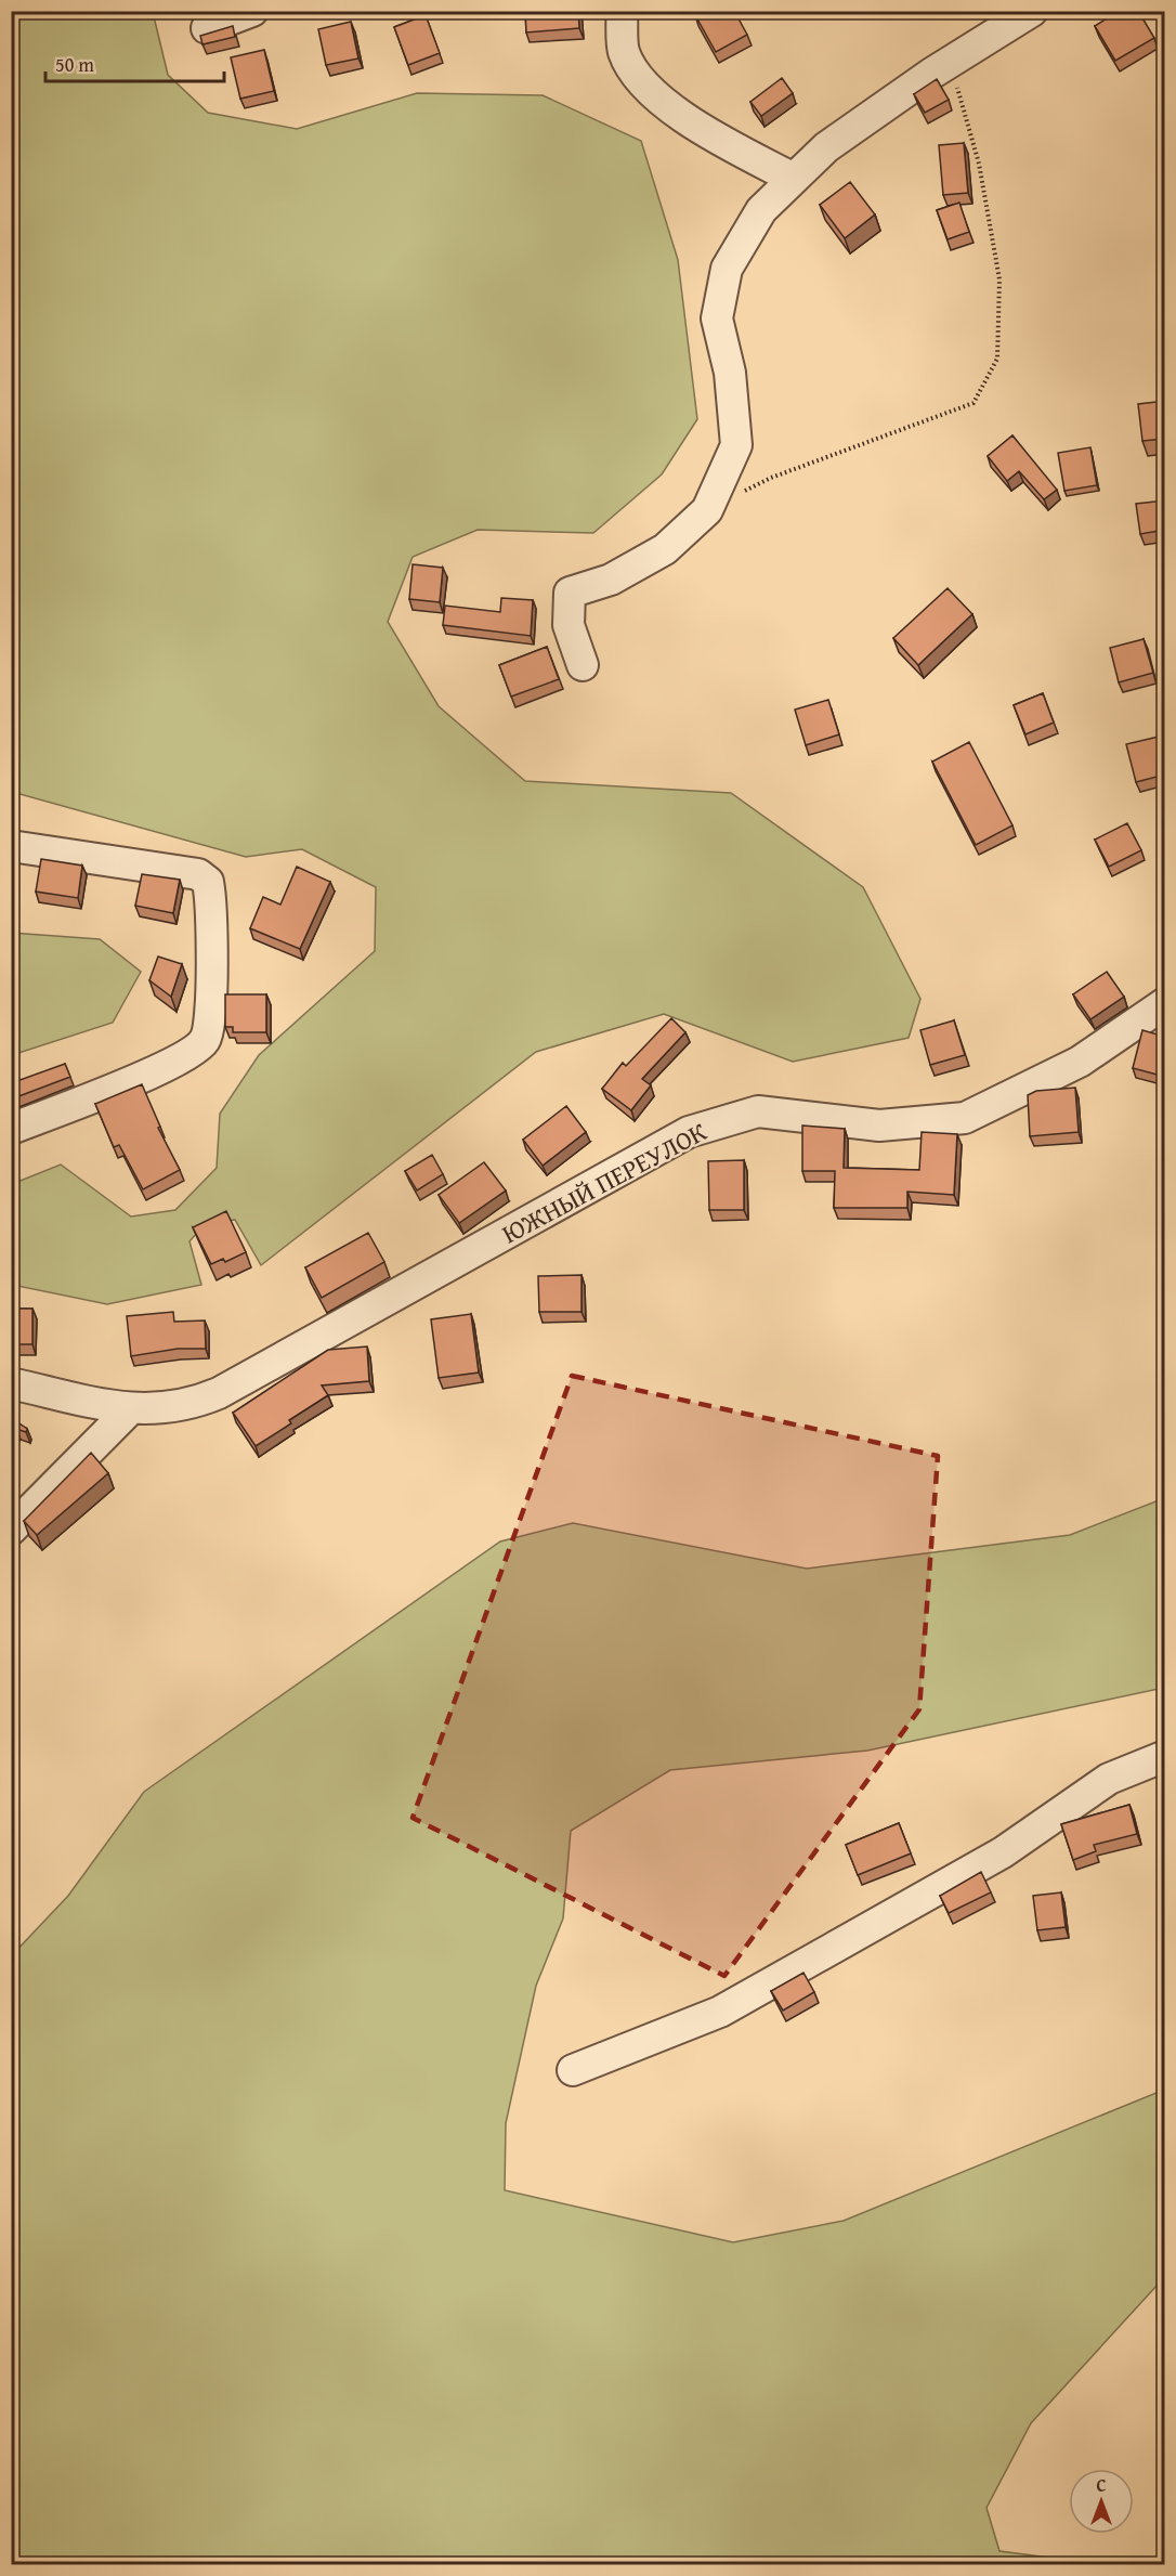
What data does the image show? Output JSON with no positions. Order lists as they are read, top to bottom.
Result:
{
  "streets": {
    "street": ["ЮЖНЫЙ ПЕРЕУЛОК"]
  },
  "scale_bar": "50 m",
  "north": "top"
}
